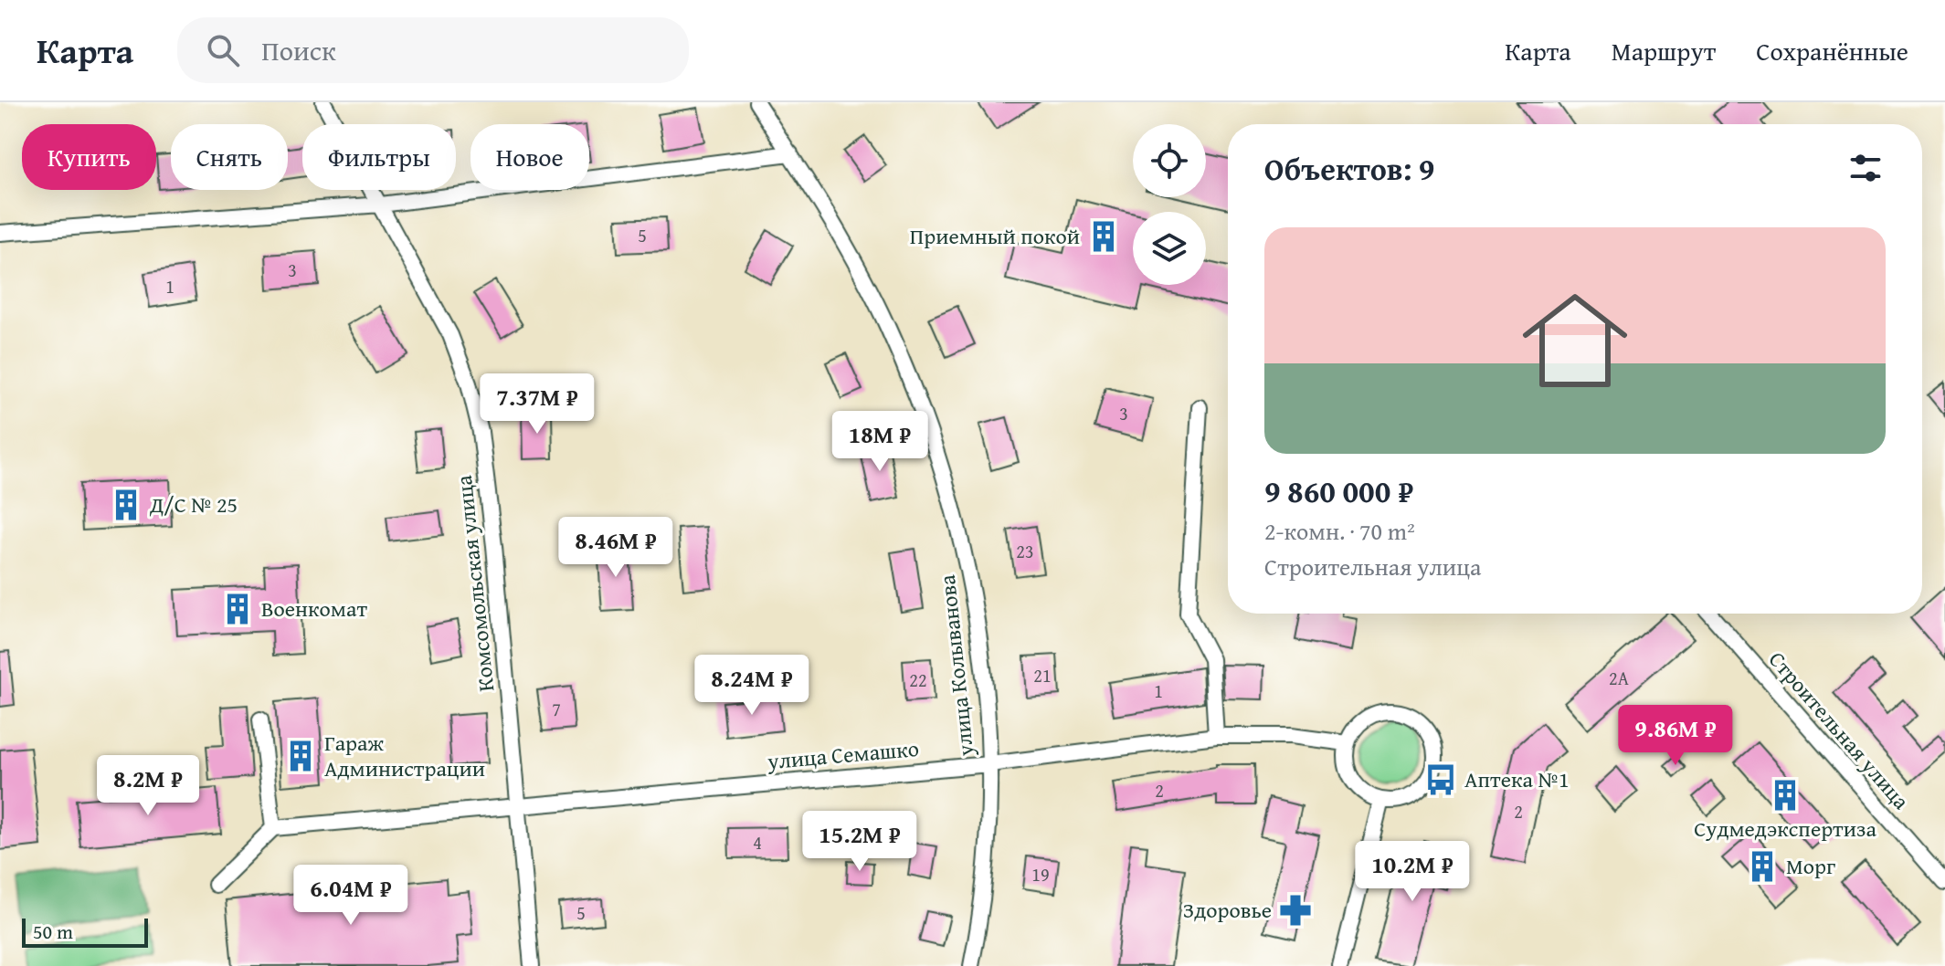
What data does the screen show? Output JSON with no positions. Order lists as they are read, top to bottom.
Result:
{
  "streets": {
    "street": [
      "Комсомольская улица",
      "улица Колыванова",
      "Строительная улица",
      "улица Семашко"
    ]
  },
  "crossings": [
    ["Комсомольская улица", "улица Семашко"],
    ["улица Колыванова", "улица Семашко"]
  ],
  "places": {
    "building": [
      "Приемный покой",
      "Д/С № 25",
      "Военкомат",
      "Гараж Администрации",
      "Судмедэкспертиза",
      "Морг"
    ],
    "bus stop": ["Аптека №1"],
    "pharmacy": ["Здоровье"]
  },
  "house_numbers": [
    "5",
    "3",
    "1",
    "3",
    "23",
    "21",
    "2А",
    "22",
    "1",
    "7",
    "2",
    "2",
    "4",
    "19",
    "5"
  ],
  "scale_bar": "50 m",
  "page": {
    "header": "Карта",
    "search": "Поиск",
    "nav": ["Карта", "Маршрут", "Сохранённые"],
    "chip": [
      "Купить",
      "Снять",
      "Фильтры",
      "Новое"
    ],
    "heading": "Объектов: 9",
    "list": [
      {
        "name": "9 860 000 ₽",
        "note": "2-комн. · 70 m² · Строительная улица"
      }
    ],
    "price": [
      "7.37M ₽",
      "18M ₽",
      "8.46M ₽",
      "8.24M ₽",
      "9.86M ₽",
      "8.2M ₽",
      "15.2M ₽",
      "10.2M ₽",
      "6.04M ₽"
    ],
    "scale": "50 m"
  }
}
